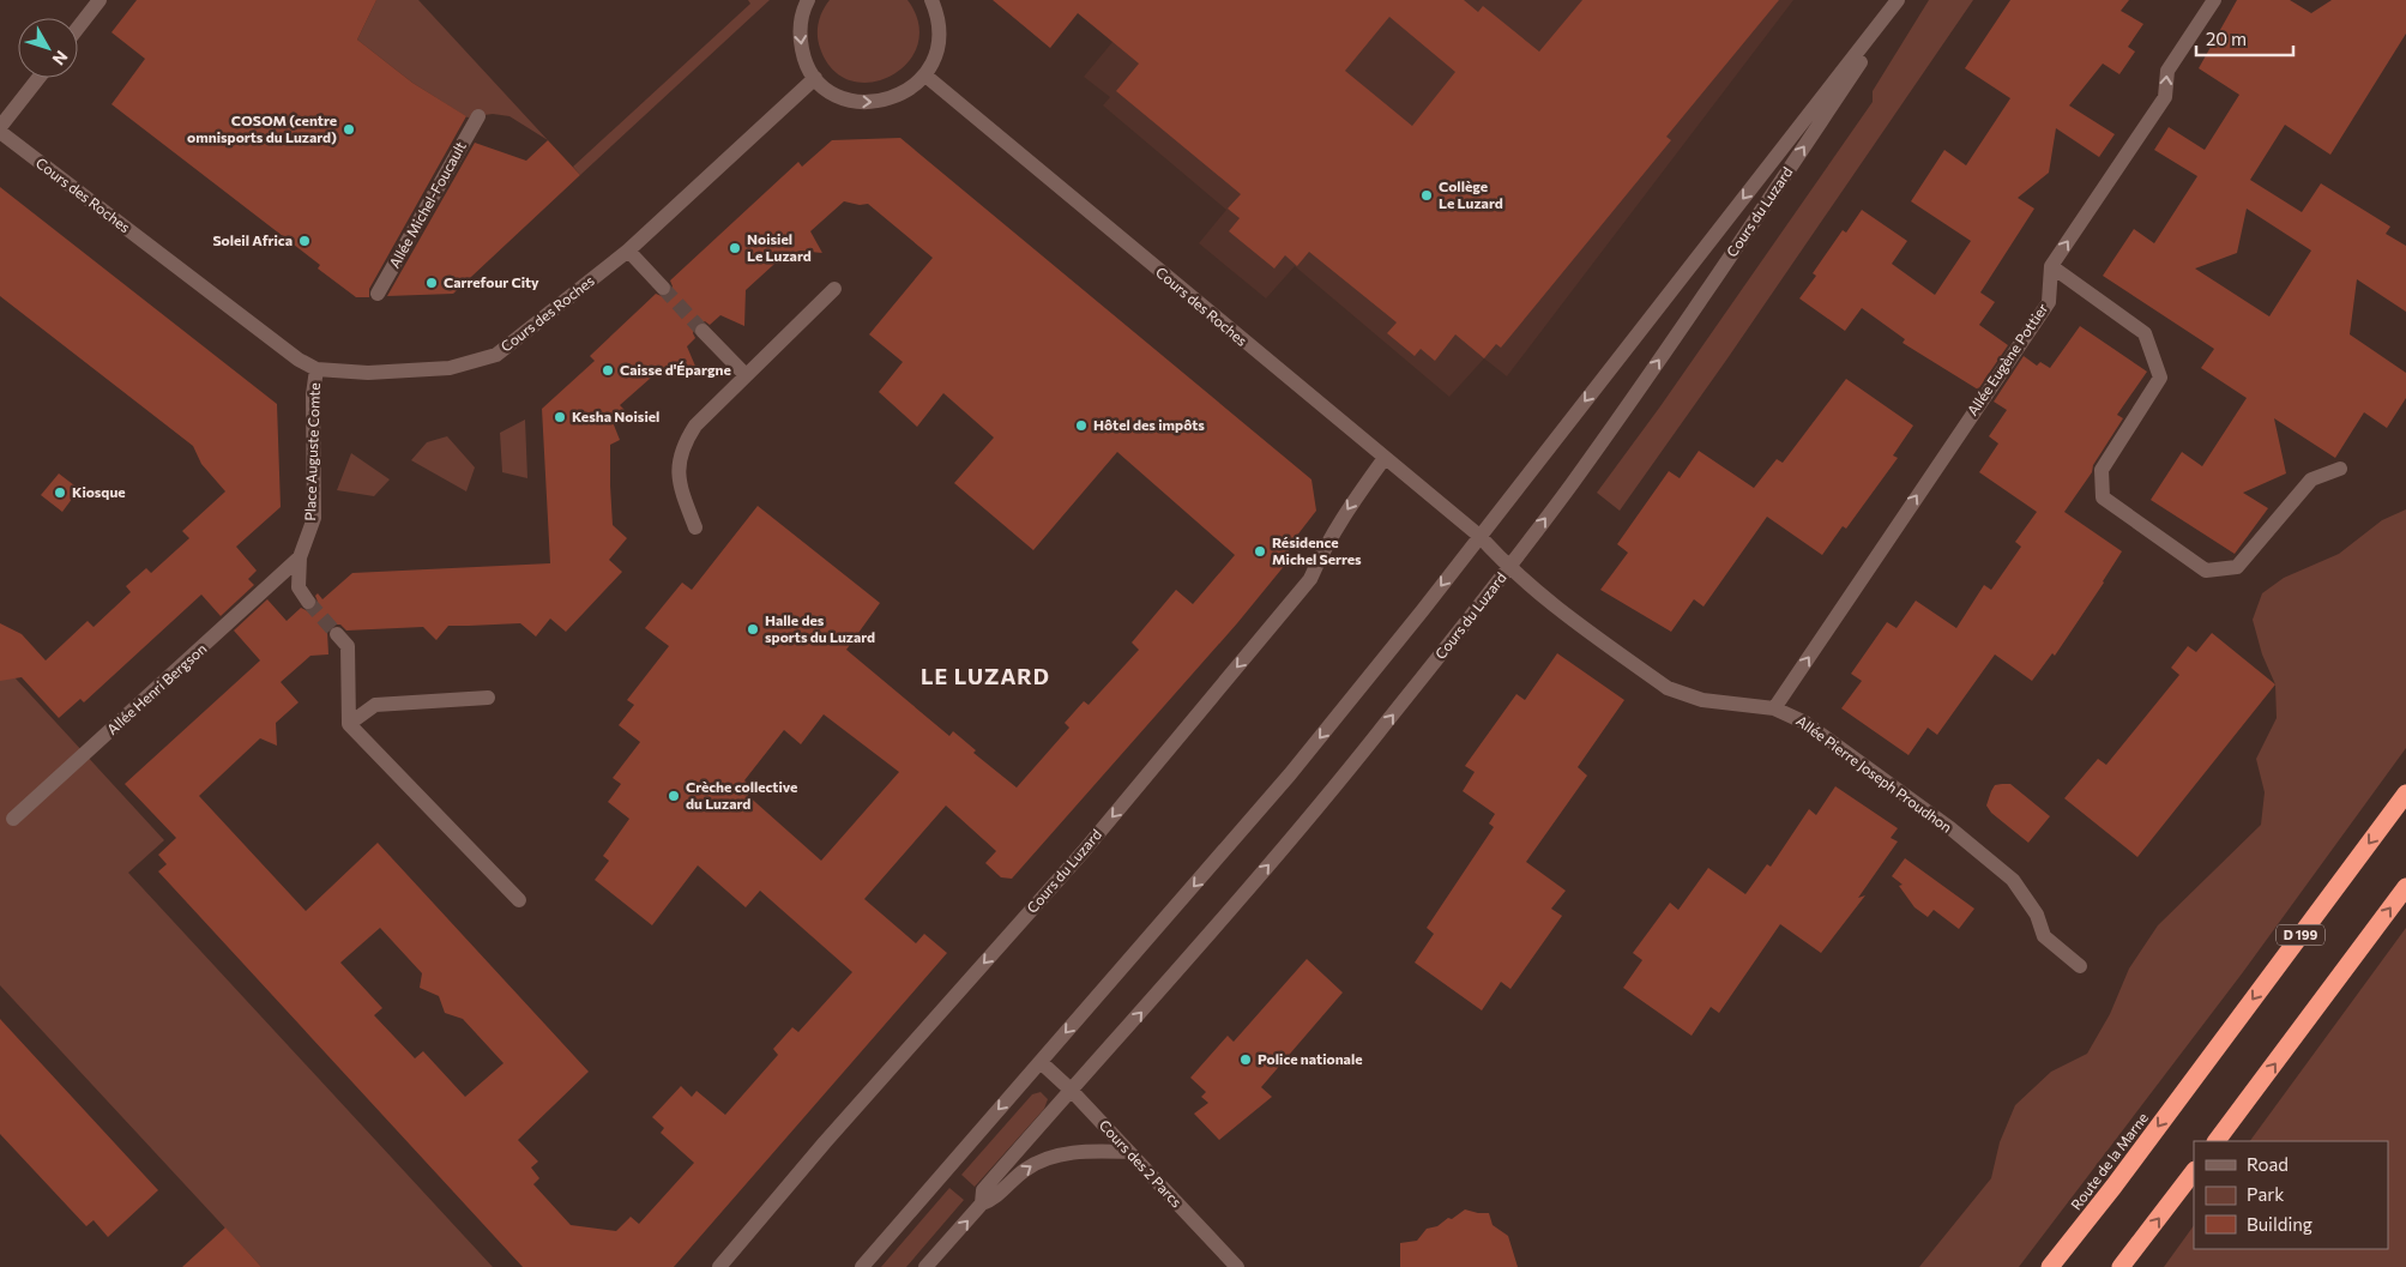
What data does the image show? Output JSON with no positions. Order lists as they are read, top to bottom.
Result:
{
  "streets": {
    "highway": ["D 199", "Route de la Marne"],
    "street": [
      "Cours des Roches",
      "Allée Michel-Foucault",
      "Cours du Luzard",
      "Allée Eugène Pottier",
      "Place Auguste Comte",
      "Allée Henri Bergson",
      "Allée Pierre Joseph Proudhon",
      "Cours des 2 Parcs"
    ]
  },
  "crossings": [
    ["Cours des Roches", "Cours du Luzard"],
    ["Cours des Roches", "Place Auguste Comte"],
    ["Cours du Luzard", "Allée Pierre Joseph Proudhon"],
    ["Cours du Luzard", "Cours des 2 Parcs"],
    ["Allée Eugène Pottier", "Allée Pierre Joseph Proudhon"],
    ["Place Auguste Comte", "Allée Henri Bergson"]
  ],
  "one_way": ["Allée Eugène Pottier"],
  "districts": ["LE LUZARD"],
  "places": [
    "COSOM (centre omnisports du Luzard)",
    "Collège Le Luzard",
    "Soleil Africa",
    "Noisiel Le Luzard",
    "Carrefour City",
    "Caisse d'Épargne",
    "Kesha Noisiel",
    "Hôtel des impôts",
    "Kiosque",
    "Résidence Michel Serres",
    "Halle des sports du Luzard",
    "Crèche collective du Luzard",
    "Police nationale"
  ],
  "legend": ["Road", "Park", "Building"],
  "scale_bar": "20 m",
  "north": "bottom right"
}
